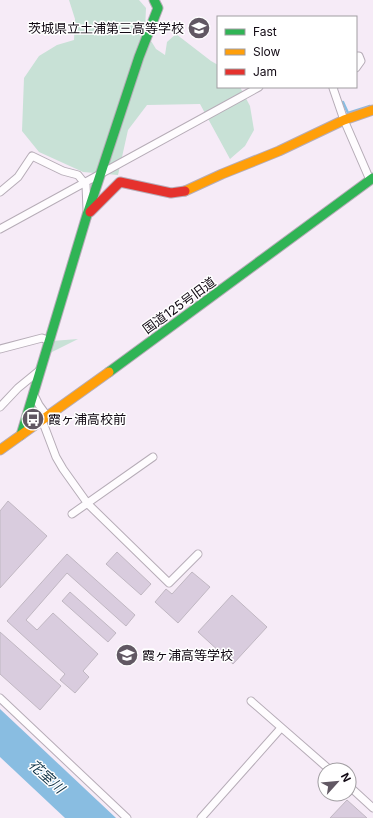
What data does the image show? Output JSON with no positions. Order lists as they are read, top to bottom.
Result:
{
  "streets": {
    "street": ["国道125号旧道"]
  },
  "water": ["花室川"],
  "places": {
    "school or university": ["茨城県立土浦第三高等学校", "霞ヶ浦高等学校"],
    "bus stop": ["霞ヶ浦高校前"]
  },
  "legend": ["Fast", "Slow", "Jam"],
  "north": "top right"
}
